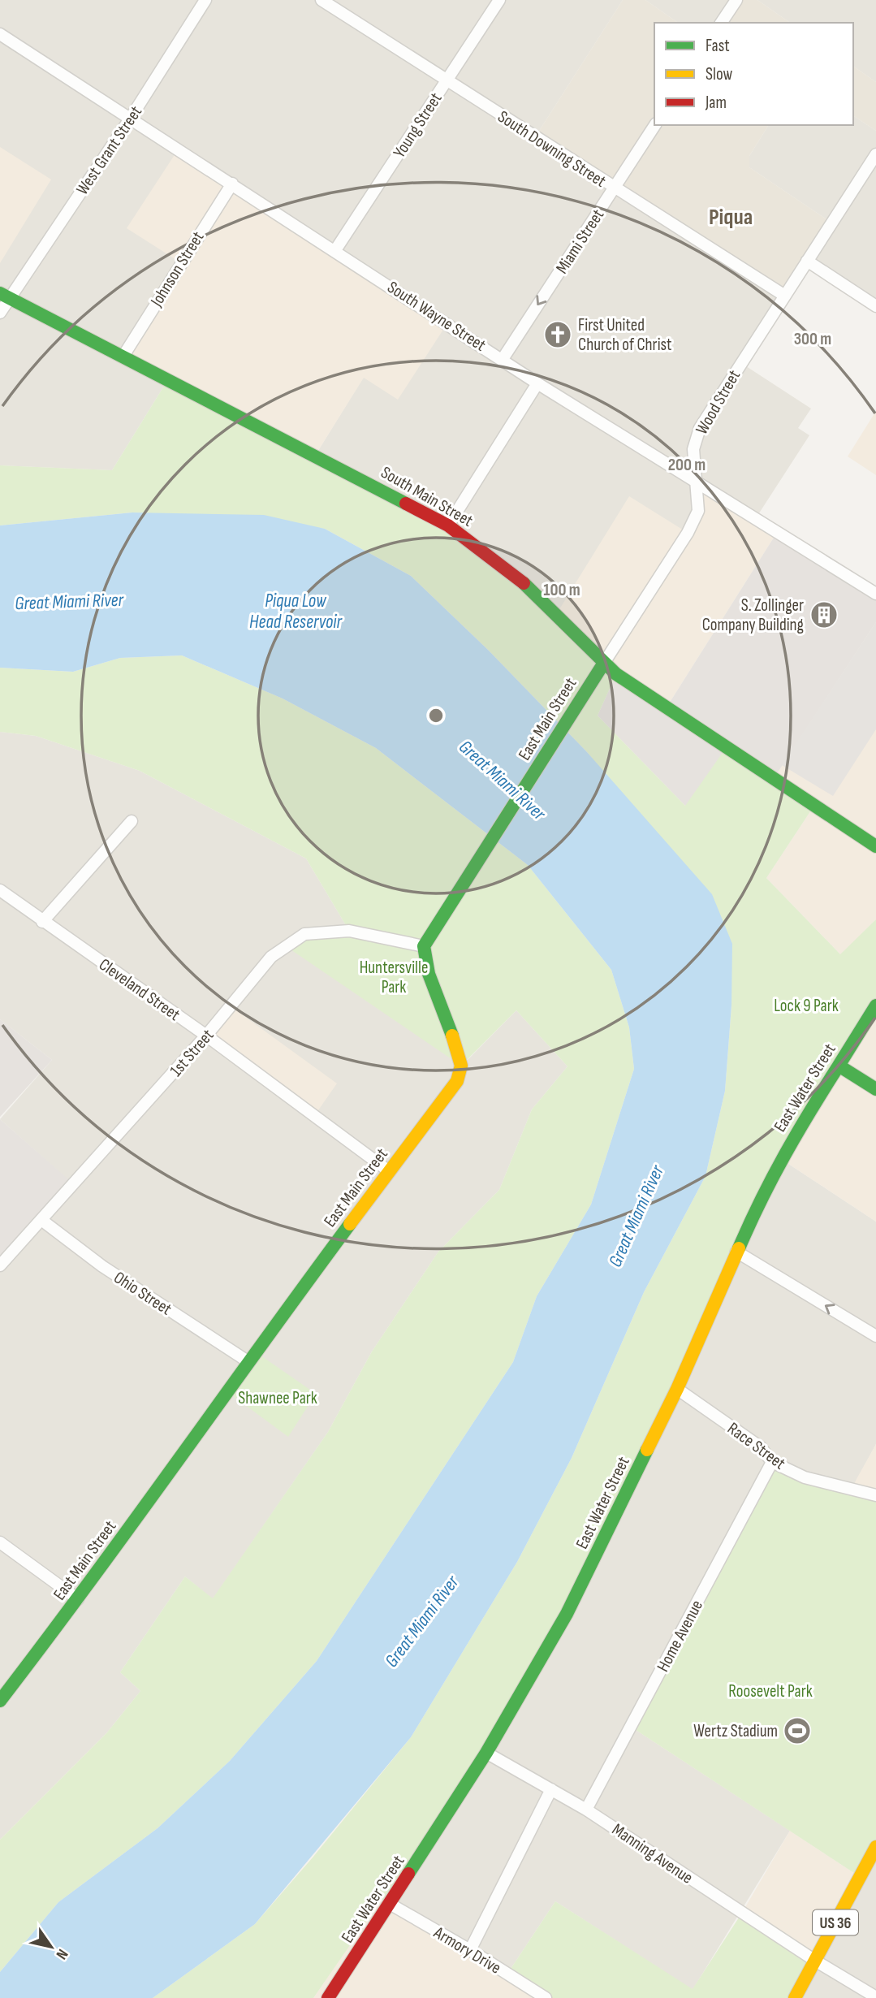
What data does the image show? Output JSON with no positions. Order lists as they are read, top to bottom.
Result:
{
  "streets": {
    "street": [
      "Young Street",
      "South Downing Street",
      "West Grant Street",
      "Miami Street",
      "Johnson Street",
      "South Wayne Street",
      "Wood Street",
      "South Main Street",
      "East Main Street",
      "Cleveland Street",
      "1st Street",
      "East Water Street",
      "Ohio Street",
      "Race Street",
      "Home Avenue",
      "Manning Avenue",
      "US 36",
      "Armory Drive"
    ]
  },
  "crossings": [
    ["Young Street", "South Downing Street"],
    ["Young Street", "South Wayne Street"],
    ["South Downing Street", "Miami Street"],
    ["South Downing Street", "Wood Street"],
    ["West Grant Street", "South Wayne Street"],
    ["West Grant Street", "South Main Street"],
    ["Miami Street", "South Wayne Street"],
    ["Johnson Street", "South Wayne Street"],
    ["Johnson Street", "South Main Street"],
    ["South Wayne Street", "Wood Street"],
    ["Wood Street", "South Main Street"],
    ["Wood Street", "East Main Street"],
    ["South Main Street", "East Main Street"],
    ["East Main Street", "Cleveland Street"],
    ["East Main Street", "1st Street"],
    ["East Main Street", "Ohio Street"],
    ["Cleveland Street", "1st Street"],
    ["1st Street", "Ohio Street"],
    ["East Water Street", "Race Street"],
    ["East Water Street", "Manning Avenue"],
    ["East Water Street", "Armory Drive"],
    ["Race Street", "Home Avenue"],
    ["Home Avenue", "Manning Avenue"],
    ["Manning Avenue", "US 36"]
  ],
  "one_way": ["Miami Street"],
  "districts": ["Piqua"],
  "water": ["Piqua Low Head Reservoir", "Great Miami River"],
  "parks": [
    "Huntersville Park",
    "Lock 9 Park",
    "Shawnee Park",
    "Roosevelt Park"
  ],
  "places": {
    "church": ["First United Church of Christ"],
    "building": ["S. Zollinger Company Building"],
    "sports": ["Wertz Stadium"]
  },
  "legend": ["Fast", "Slow", "Jam"],
  "north": "bottom right",
  "rings": ["300 m", "200 m", "100 m"]
}
